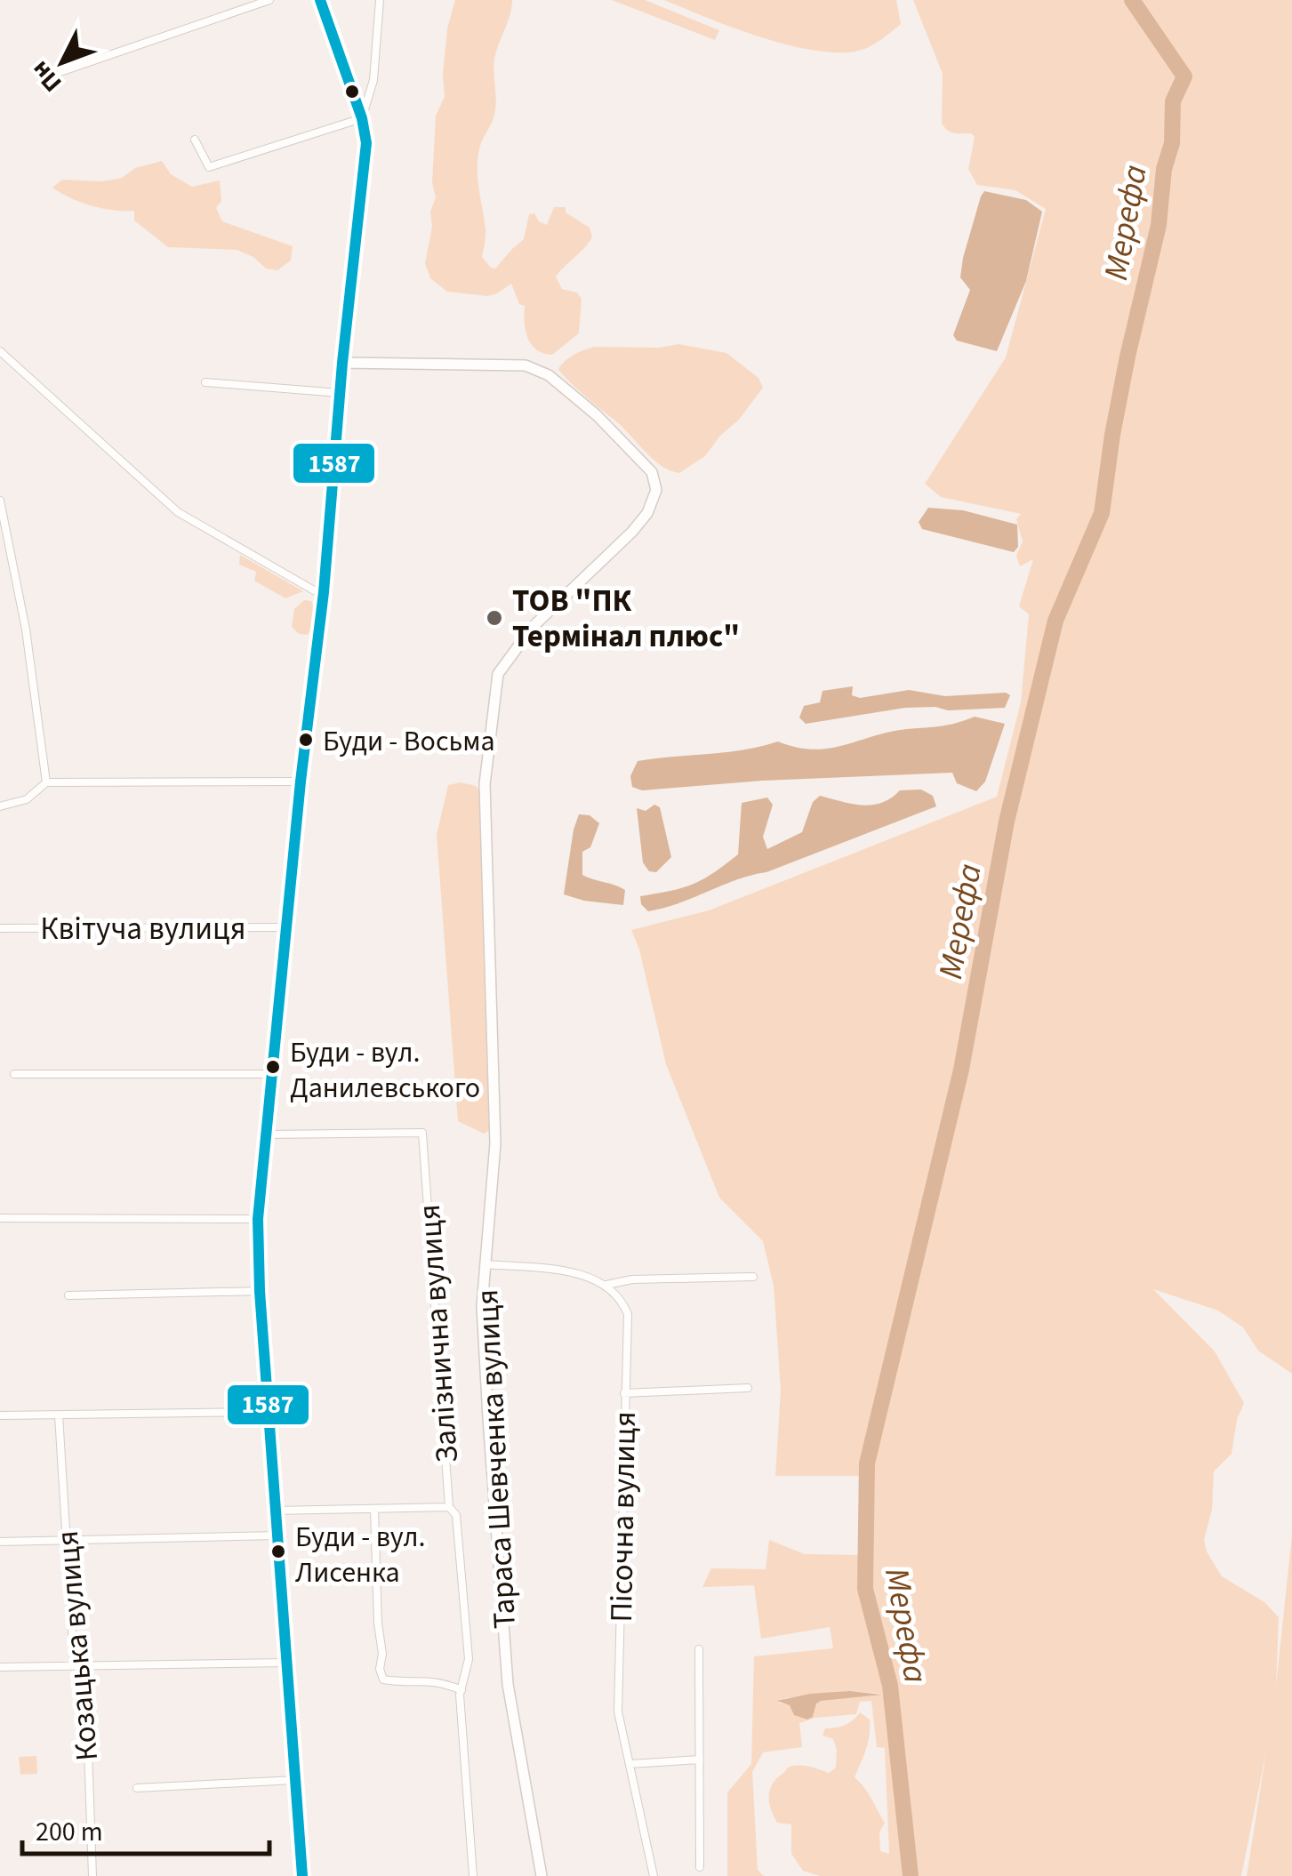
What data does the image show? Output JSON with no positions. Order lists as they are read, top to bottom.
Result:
{
  "streets": {
    "street": [
      "Квітуча вулиця",
      "Залізнична вулиця",
      "Тараса Шевченка вулиця",
      "Пісочна вулиця",
      "Козацька вулиця"
    ]
  },
  "water": ["Мерефа"],
  "places": [
    "ТОВ \"ПК Термінал плюс\"",
    "Буди - Восьма",
    "Буди - вул. Данилевського",
    "Буди - вул. Лисенка"
  ],
  "lines": ["transit line 1587"],
  "scale_bar": "200 m",
  "north": "bottom left"
}
